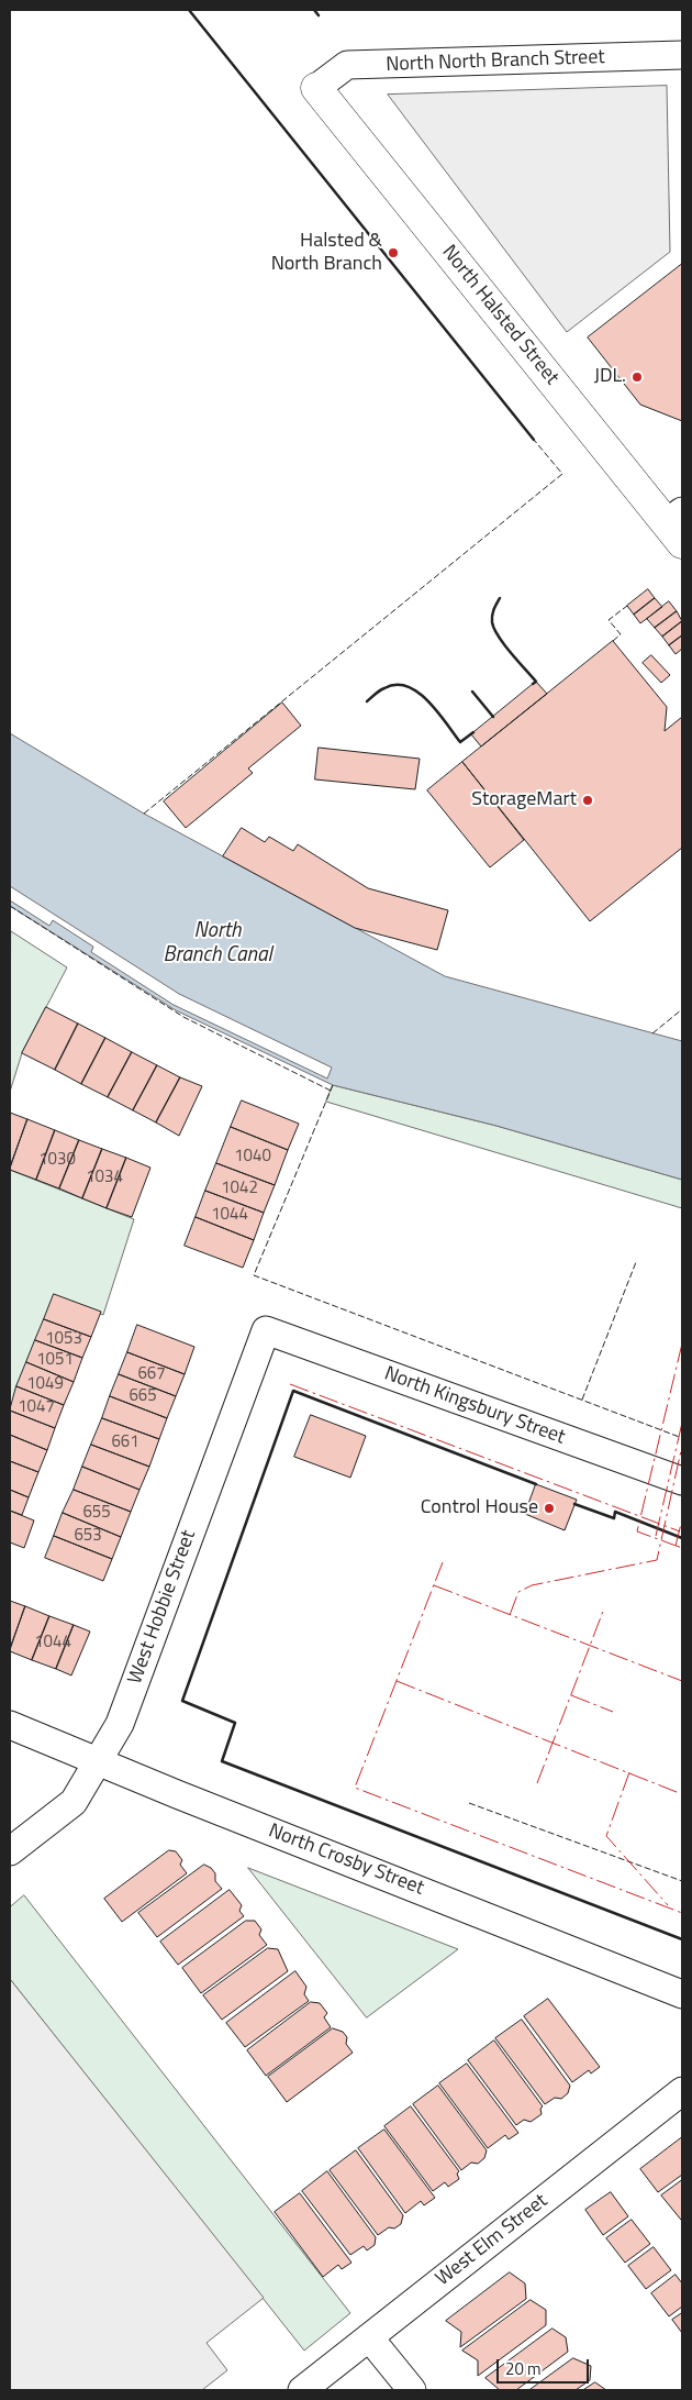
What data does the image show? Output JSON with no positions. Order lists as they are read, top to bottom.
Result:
{
  "streets": {
    "main road": ["North Halsted Street"],
    "street": [
      "North North Branch Street",
      "North Kingsbury Street",
      "West Hobbie Street",
      "North Crosby Street",
      "West Elm Street"
    ]
  },
  "crossings": [
    ["North North Branch Street", "North Halsted Street"],
    ["North Kingsbury Street", "West Hobbie Street"],
    ["West Hobbie Street", "North Crosby Street"]
  ],
  "water": ["North Branch Canal"],
  "places": [
    "Halsted & North Branch",
    "JDL.",
    "StorageMart",
    "Control House"
  ],
  "house_numbers": [
    "1040",
    "1030",
    "1034",
    "1042",
    "1044",
    "1053",
    "1051",
    "667",
    "1049",
    "665",
    "1047",
    "661",
    "655",
    "653",
    "1044"
  ],
  "scale_bar": "20 m"
}
